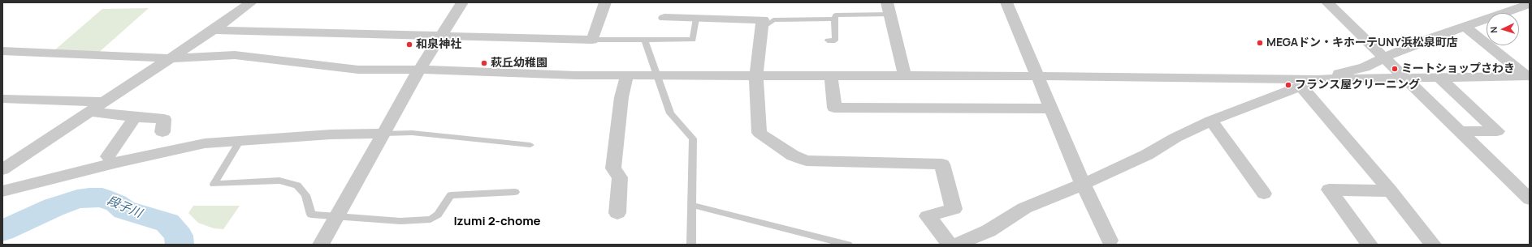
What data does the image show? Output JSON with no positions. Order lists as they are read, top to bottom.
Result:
{
  "districts": ["Izumi 2-chome"],
  "water": ["段子川"],
  "places": [
    "MEGAドン・キホーテUNY浜松泉町店",
    "和泉神社",
    "萩丘幼稚園",
    "ミートショップさわき",
    "フランス屋クリーニング"
  ],
  "north": "left"
}
